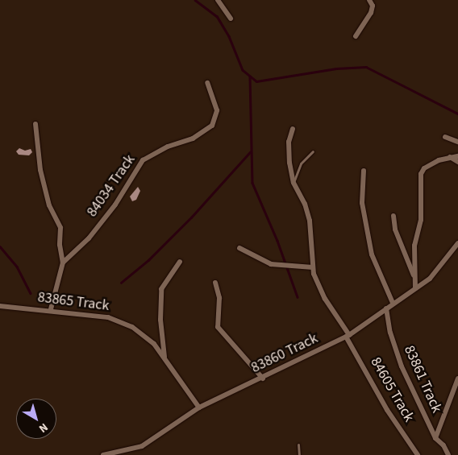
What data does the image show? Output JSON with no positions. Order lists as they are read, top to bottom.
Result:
{
  "streets": {
    "street": [
      "84034 Track",
      "83865 Track",
      "83860 Track",
      "83861 Track",
      "84605 Track"
    ]
  },
  "crossings": [
    ["83865 Track", "83860 Track"],
    ["83860 Track", "83861 Track"],
    ["83860 Track", "84605 Track"]
  ],
  "north": "bottom right"
}
